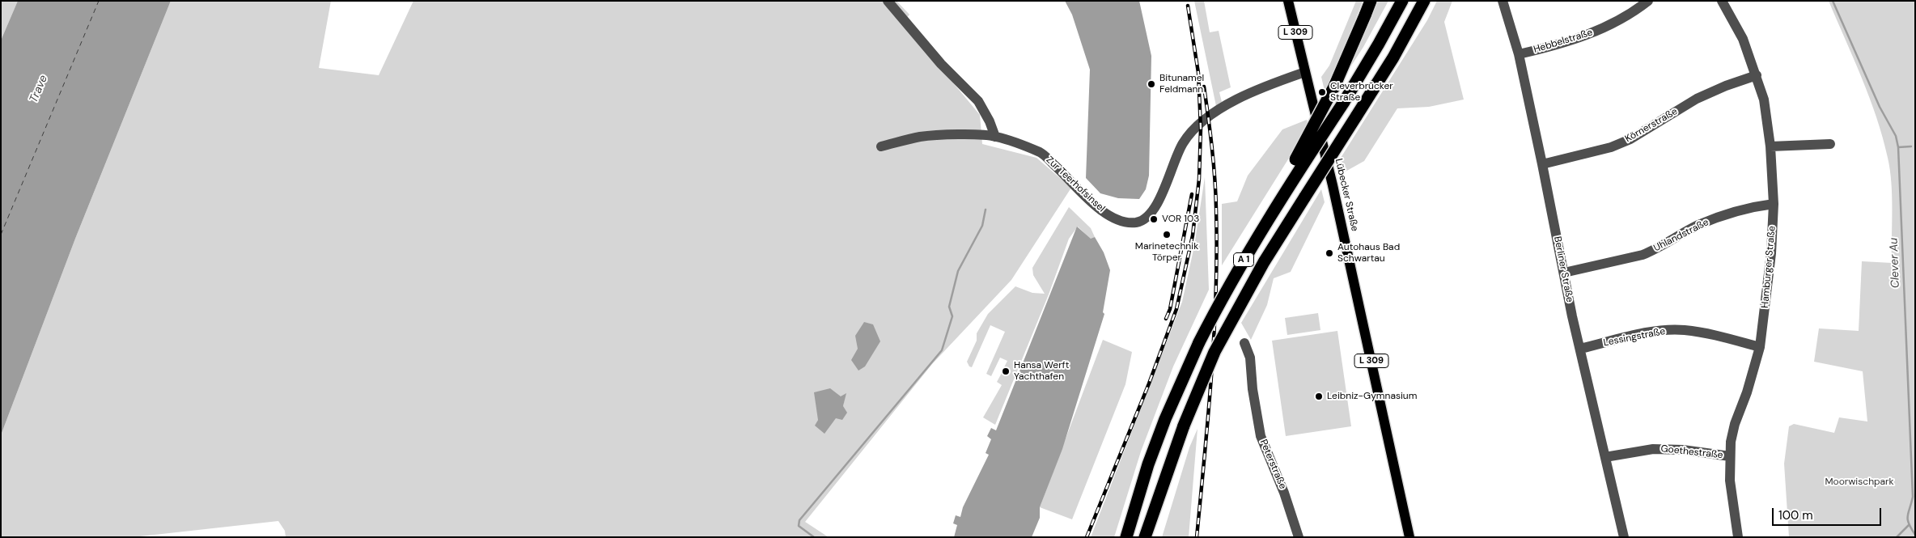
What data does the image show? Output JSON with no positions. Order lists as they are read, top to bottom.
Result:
{
  "streets": {
    "highway": ["A 1"],
    "main road": ["L 309", "Lübecker Straße"],
    "street": [
      "Hebbelstraße",
      "Körnerstraße",
      "Zur Teerhofsinsel",
      "Uhlandstraße",
      "Hamburger Straße",
      "Berliner Straße",
      "Lessingstraße",
      "Goethestraße",
      "Peterstraße"
    ]
  },
  "crossings": [
    ["L 309", "Zur Teerhofsinsel"],
    ["L 309", "Lübecker Straße"],
    ["Hebbelstraße", "Berliner Straße"],
    ["Körnerstraße", "Hamburger Straße"],
    ["Körnerstraße", "Berliner Straße"],
    ["Zur Teerhofsinsel", "Lübecker Straße"],
    ["Uhlandstraße", "Hamburger Straße"],
    ["Uhlandstraße", "Berliner Straße"],
    ["Hamburger Straße", "Lessingstraße"],
    ["Hamburger Straße", "Goethestraße"],
    ["Berliner Straße", "Lessingstraße"],
    ["Berliner Straße", "Goethestraße"]
  ],
  "water": ["Trave", "Clever Au"],
  "parks": ["Moorwischpark"],
  "places": [
    "Bitunamel Feldmann",
    "Cleverbrücker Straße",
    "VOR 103",
    "Marinetechnik Törper",
    "Autohaus Bad Schwartau",
    "Hansa Werft Yachthafen",
    "Leibniz-Gymnasium"
  ],
  "scale_bar": "100 m"
}
